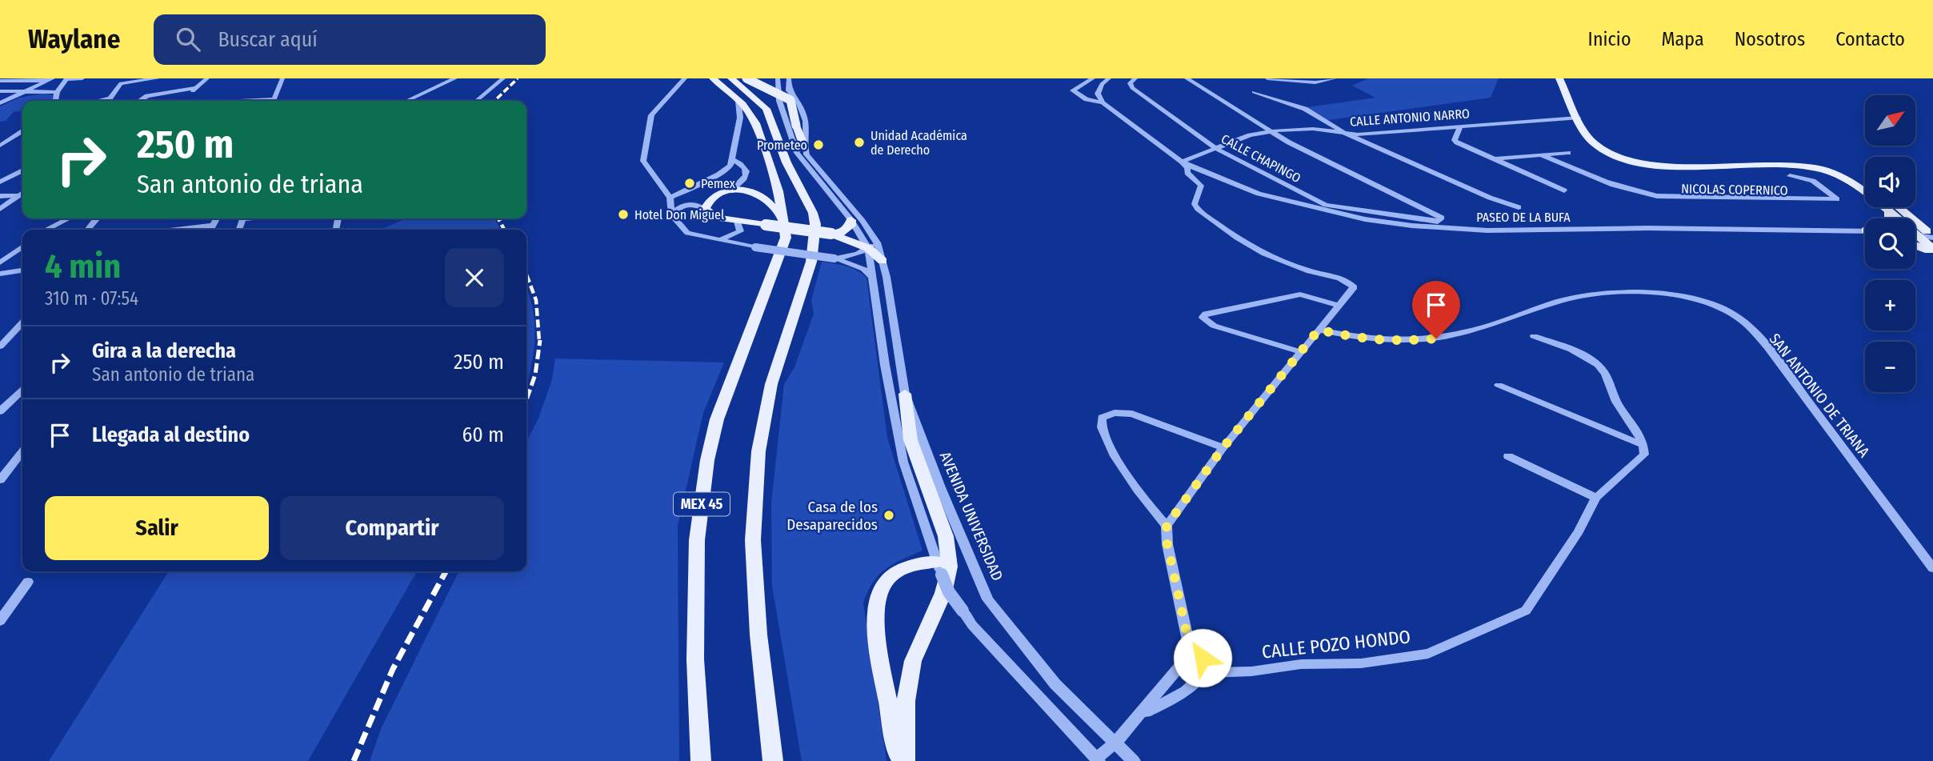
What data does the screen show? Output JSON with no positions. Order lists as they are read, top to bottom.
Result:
{
  "streets": {
    "main road": ["MEX 45"],
    "street": [
      "CALLE ANTONIO NARRO",
      "CALLE CHAPINGO",
      "NICOLAS COPERNICO",
      "PASEO DE LA BUFA",
      "SAN ANTONIO DE TRIANA",
      "AVENIDA UNIVERSIDAD",
      "CALLE POZO HONDO"
    ]
  },
  "crossings": [
    ["CALLE ANTONIO NARRO", "CALLE CHAPINGO"],
    ["CALLE ANTONIO NARRO", "PASEO DE LA BUFA"]
  ],
  "places": [
    "Unidad Académica de Derecho",
    "Prometeo",
    "Pemex",
    "Hotel Don Miguel",
    "Casa de los Desaparecidos"
  ],
  "north": "top right",
  "page": {
    "header": "Waylane",
    "search": "Buscar aquí",
    "nav": [
      "Inicio",
      "Mapa",
      "Nosotros",
      "Contacto"
    ],
    "map_buttons": ["+", "−"],
    "turn": ["250 m", "San antonio de triana"],
    "heading": ["4 min", "310 m · 07:54"],
    "list": [
      {
        "name": "Gira a la derecha",
        "note": "San antonio de triana",
        "value": "250 m"
      },
      {
        "name": "Llegada al destino",
        "value": "60 m"
      }
    ],
    "buttons": ["Salir", "Compartir"]
  }
}
